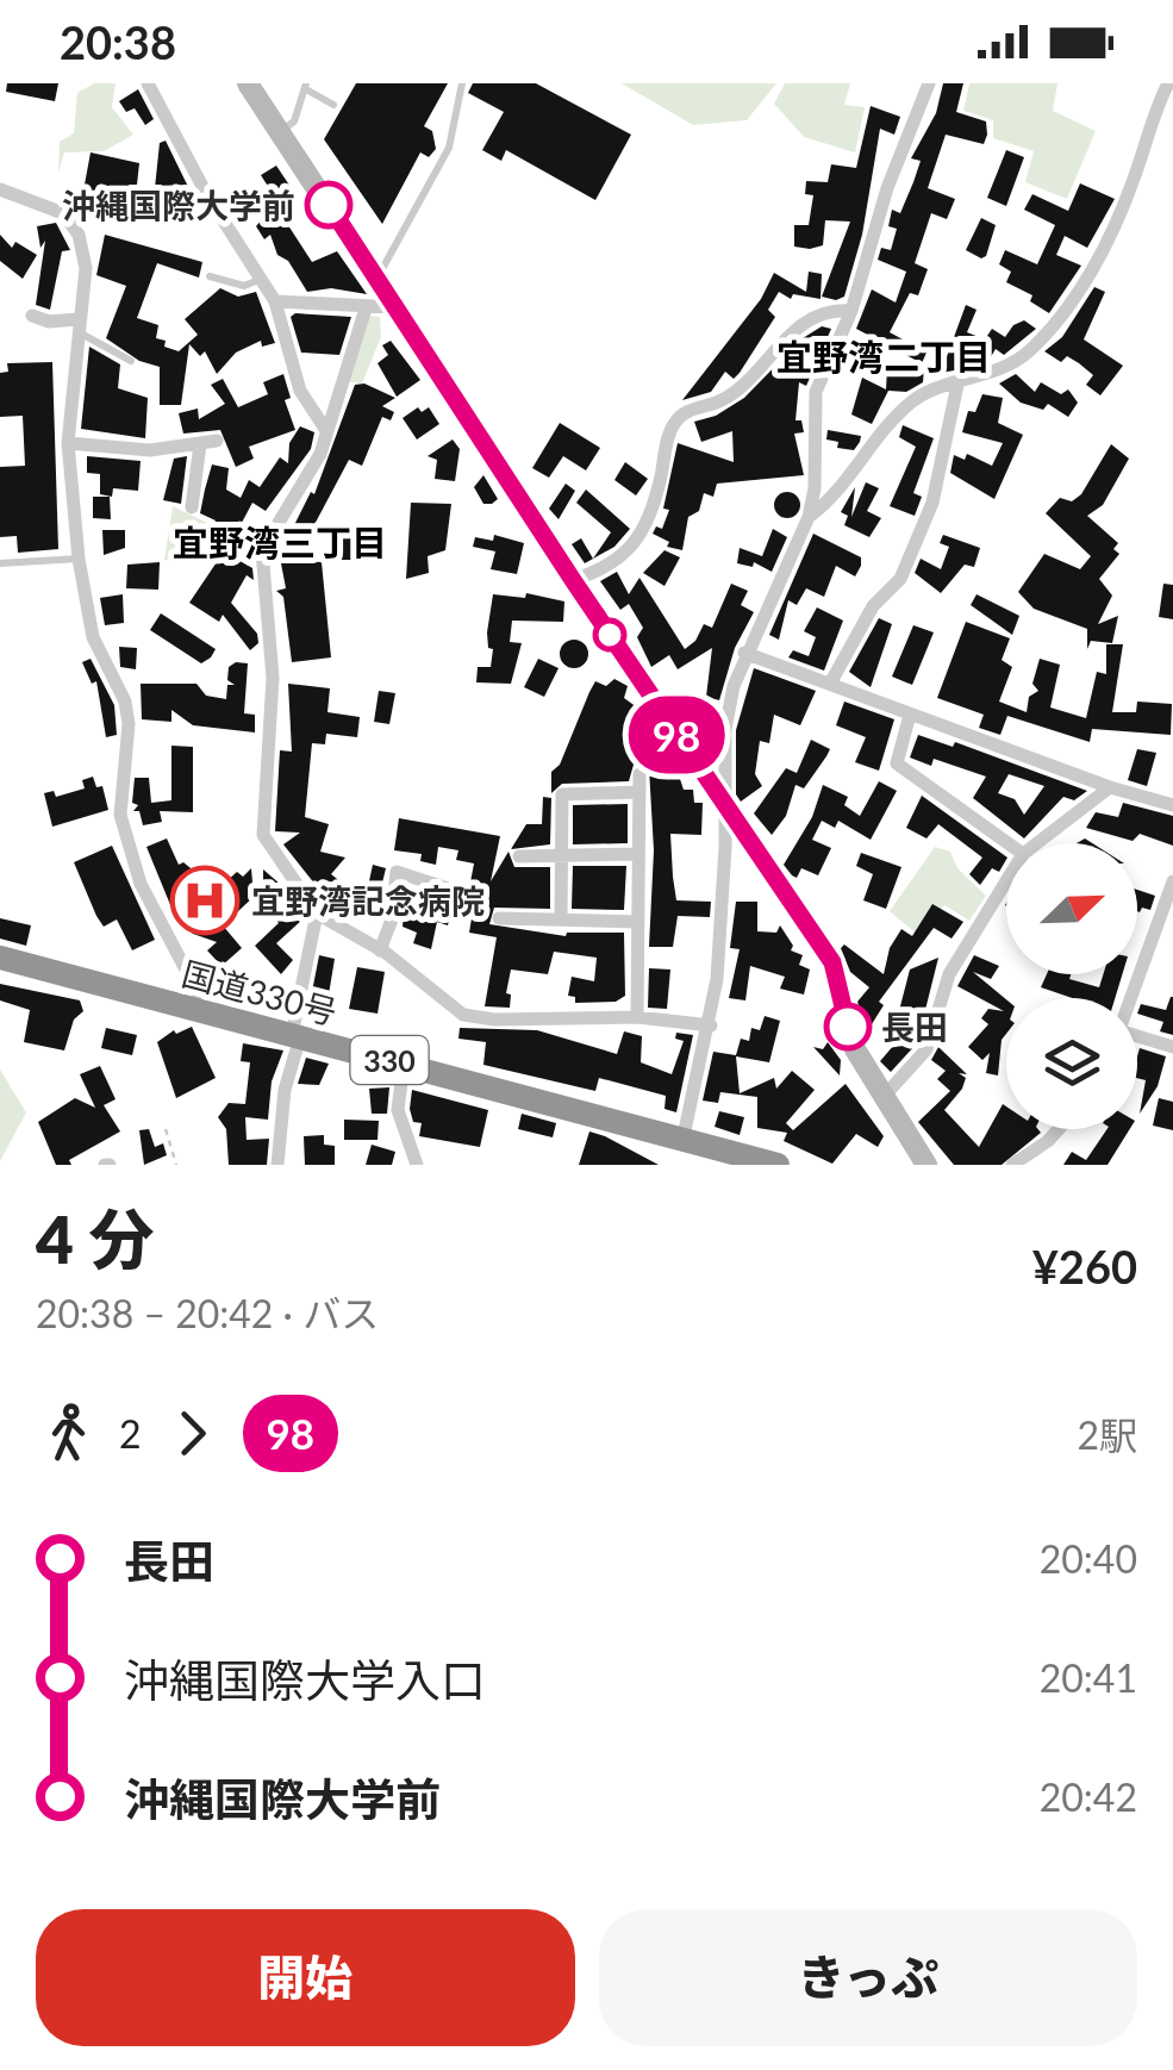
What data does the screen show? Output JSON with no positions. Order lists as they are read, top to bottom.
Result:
{
  "streets": {
    "highway": ["国道330号", "330"]
  },
  "districts": ["宜野湾二丁目", "宜野湾三丁目"],
  "places": {
    "other": ["沖縄国際大学前", "長田"],
    "hospital": ["宜野湾記念病院"]
  },
  "lines": ["bus line 98"],
  "north": "top right",
  "page": {
    "status": "20:38",
    "on_map": "98",
    "heading": ["4 分", "20:38 – 20:42 · バス", "¥260"],
    "legs": ["2", "98", "2駅"],
    "list": [
      {
        "name": "長田",
        "value": "20:40"
      },
      {
        "name": "沖縄国際大学入口",
        "value": "20:41"
      },
      {
        "name": "沖縄国際大学前",
        "value": "20:42"
      }
    ],
    "buttons": ["開始", "きっぷ"]
  }
}
